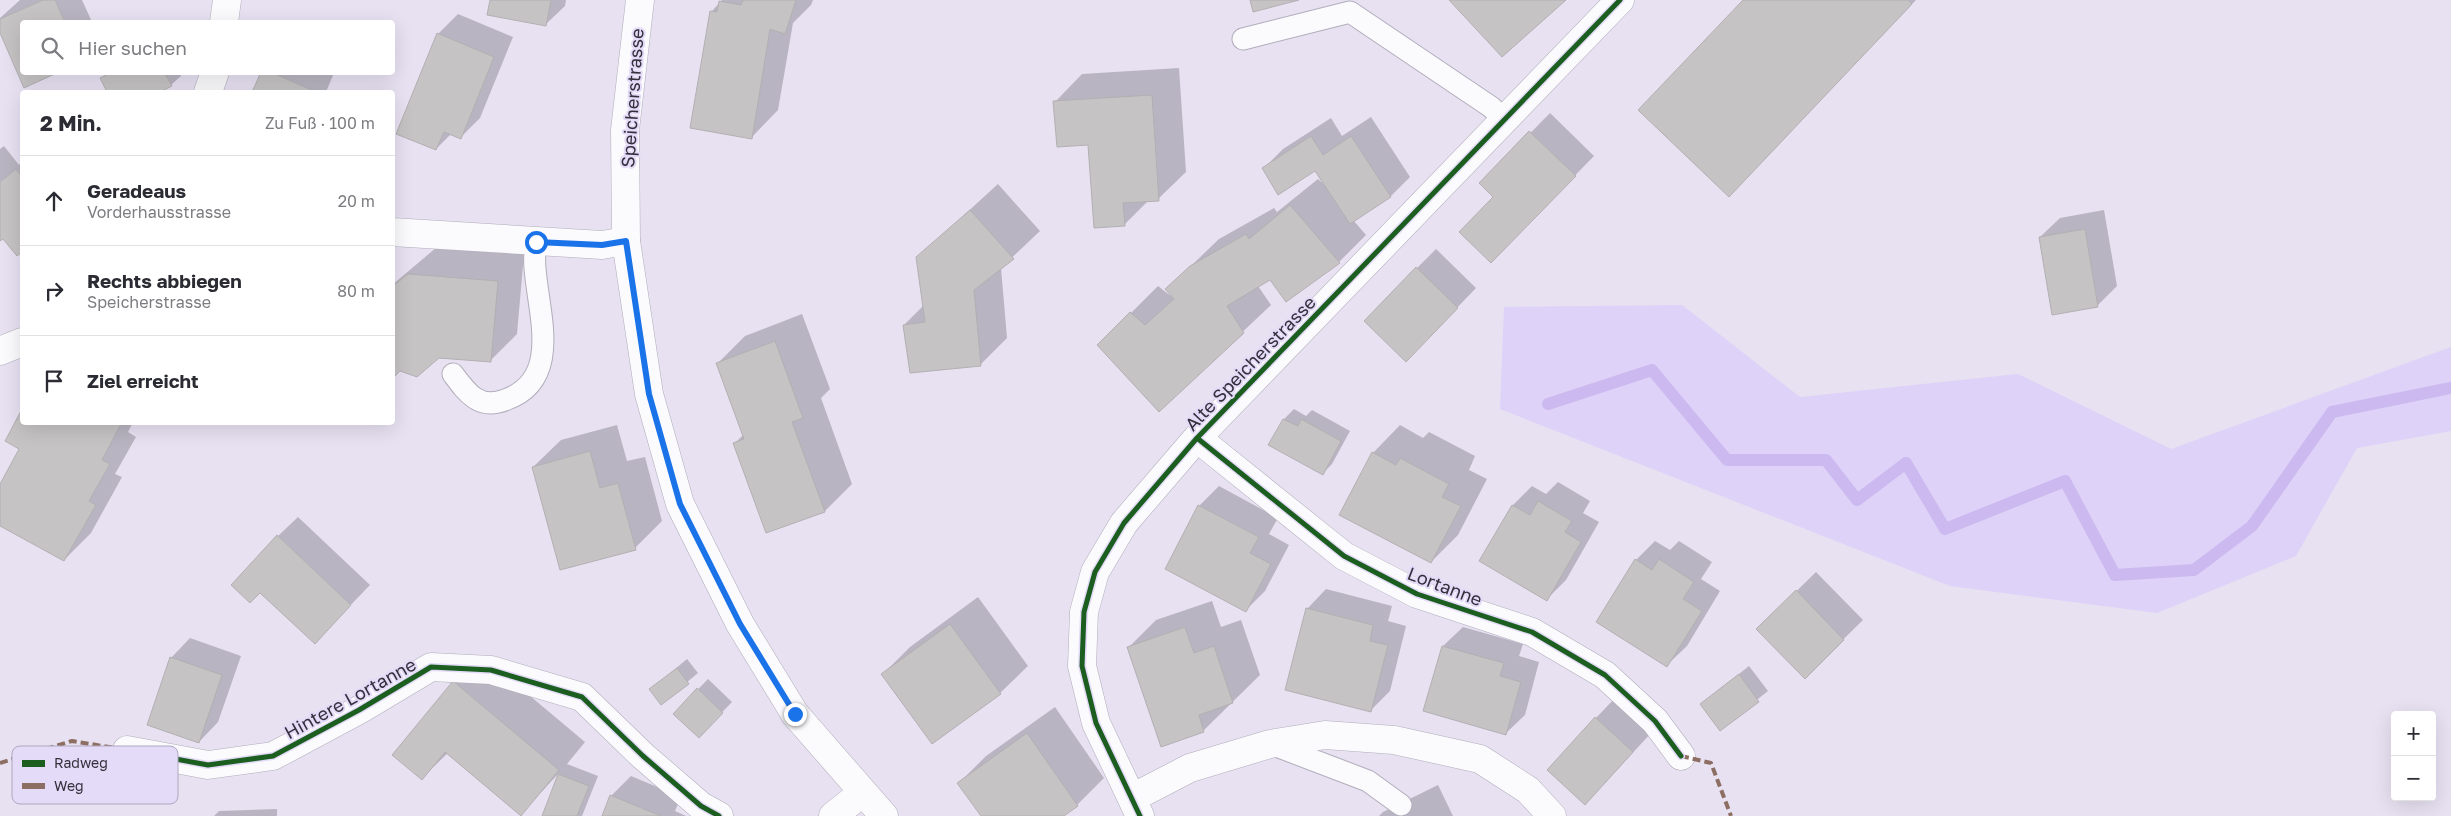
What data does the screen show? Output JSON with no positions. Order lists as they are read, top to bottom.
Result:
{
  "streets": {
    "street": [
      "Speicherstrasse",
      "Alte Speicherstrasse",
      "Lortanne",
      "Hintere Lortanne"
    ]
  },
  "crossings": [
    ["Alte Speicherstrasse", "Lortanne"]
  ],
  "legend": ["Radweg", "Weg"],
  "page": {
    "search": "Hier suchen",
    "heading": ["2 Min.", "Zu Fuß · 100 m"],
    "list": [
      ["Geradeaus", "Vorderhausstrasse", "20 m"],
      ["Rechts abbiegen", "Speicherstrasse", "80 m"],
      "Ziel erreicht"
    ],
    "map_buttons": ["+", "−"]
  }
}
